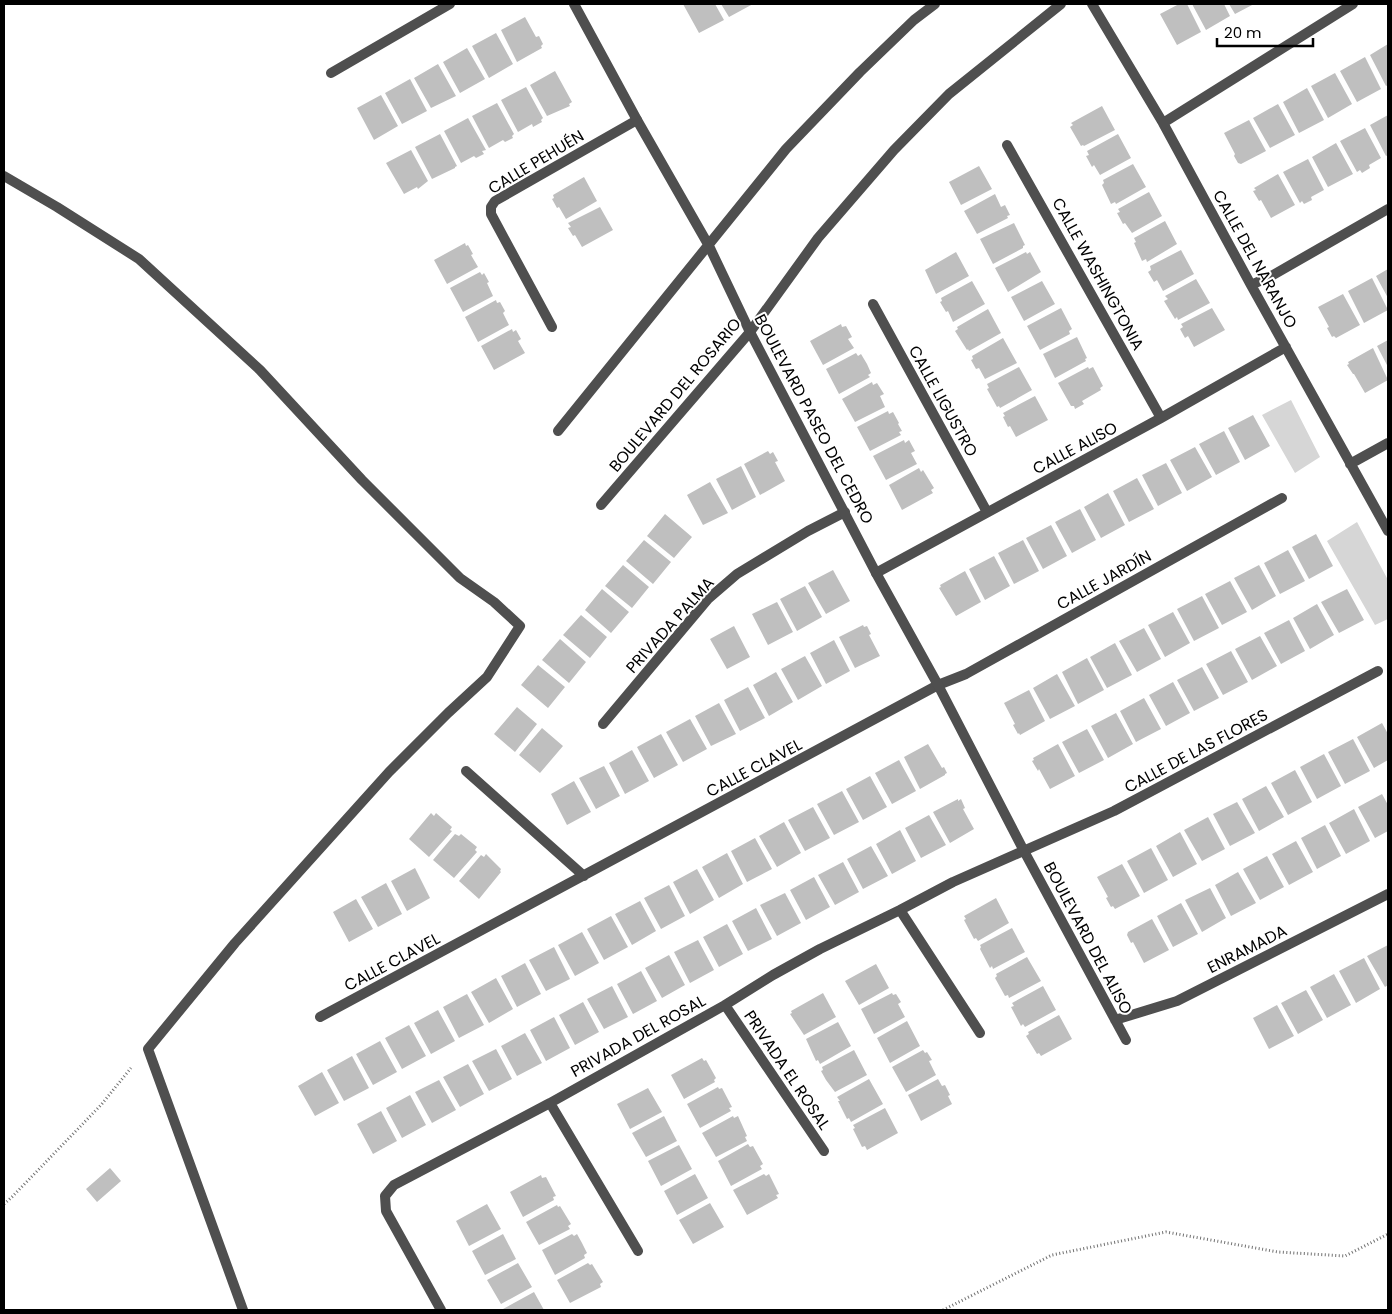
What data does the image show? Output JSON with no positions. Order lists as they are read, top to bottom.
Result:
{
  "streets": {
    "street": [
      "CALLE PEHUÉN",
      "CALLE DEL NARANJO",
      "CALLE WASHINGTONIA",
      "BOULEVARD DEL ROSARIO",
      "CALLE LIGUSTRO",
      "BOULEVARD PASEO DEL CEDRO",
      "CALLE ALISO",
      "CALLE JARDÍN",
      "PRIVADA PALMA",
      "CALLE DE LAS FLORES",
      "CALLE CLAVEL",
      "BOULEVARD DEL ALISO",
      "ENRAMADA",
      "PRIVADA DEL ROSAL",
      "PRIVADA EL ROSAL"
    ]
  },
  "crossings": [
    ["CALLE PEHUÉN", "BOULEVARD PASEO DEL CEDRO"],
    ["CALLE DEL NARANJO", "CALLE ALISO"],
    ["CALLE WASHINGTONIA", "CALLE ALISO"],
    ["BOULEVARD DEL ROSARIO", "BOULEVARD PASEO DEL CEDRO"],
    ["CALLE LIGUSTRO", "CALLE ALISO"],
    ["BOULEVARD PASEO DEL CEDRO", "CALLE ALISO"],
    ["BOULEVARD PASEO DEL CEDRO", "CALLE JARDÍN"],
    ["BOULEVARD PASEO DEL CEDRO", "PRIVADA PALMA"],
    ["BOULEVARD PASEO DEL CEDRO", "CALLE DE LAS FLORES"],
    ["BOULEVARD PASEO DEL CEDRO", "CALLE CLAVEL"],
    ["BOULEVARD PASEO DEL CEDRO", "BOULEVARD DEL ALISO"],
    ["BOULEVARD PASEO DEL CEDRO", "PRIVADA DEL ROSAL"],
    ["CALLE JARDÍN", "CALLE CLAVEL"],
    ["CALLE DE LAS FLORES", "BOULEVARD DEL ALISO"],
    ["CALLE DE LAS FLORES", "PRIVADA DEL ROSAL"],
    ["BOULEVARD DEL ALISO", "ENRAMADA"],
    ["BOULEVARD DEL ALISO", "PRIVADA DEL ROSAL"],
    ["PRIVADA DEL ROSAL", "PRIVADA EL ROSAL"]
  ],
  "scale_bar": "20 m"
}
